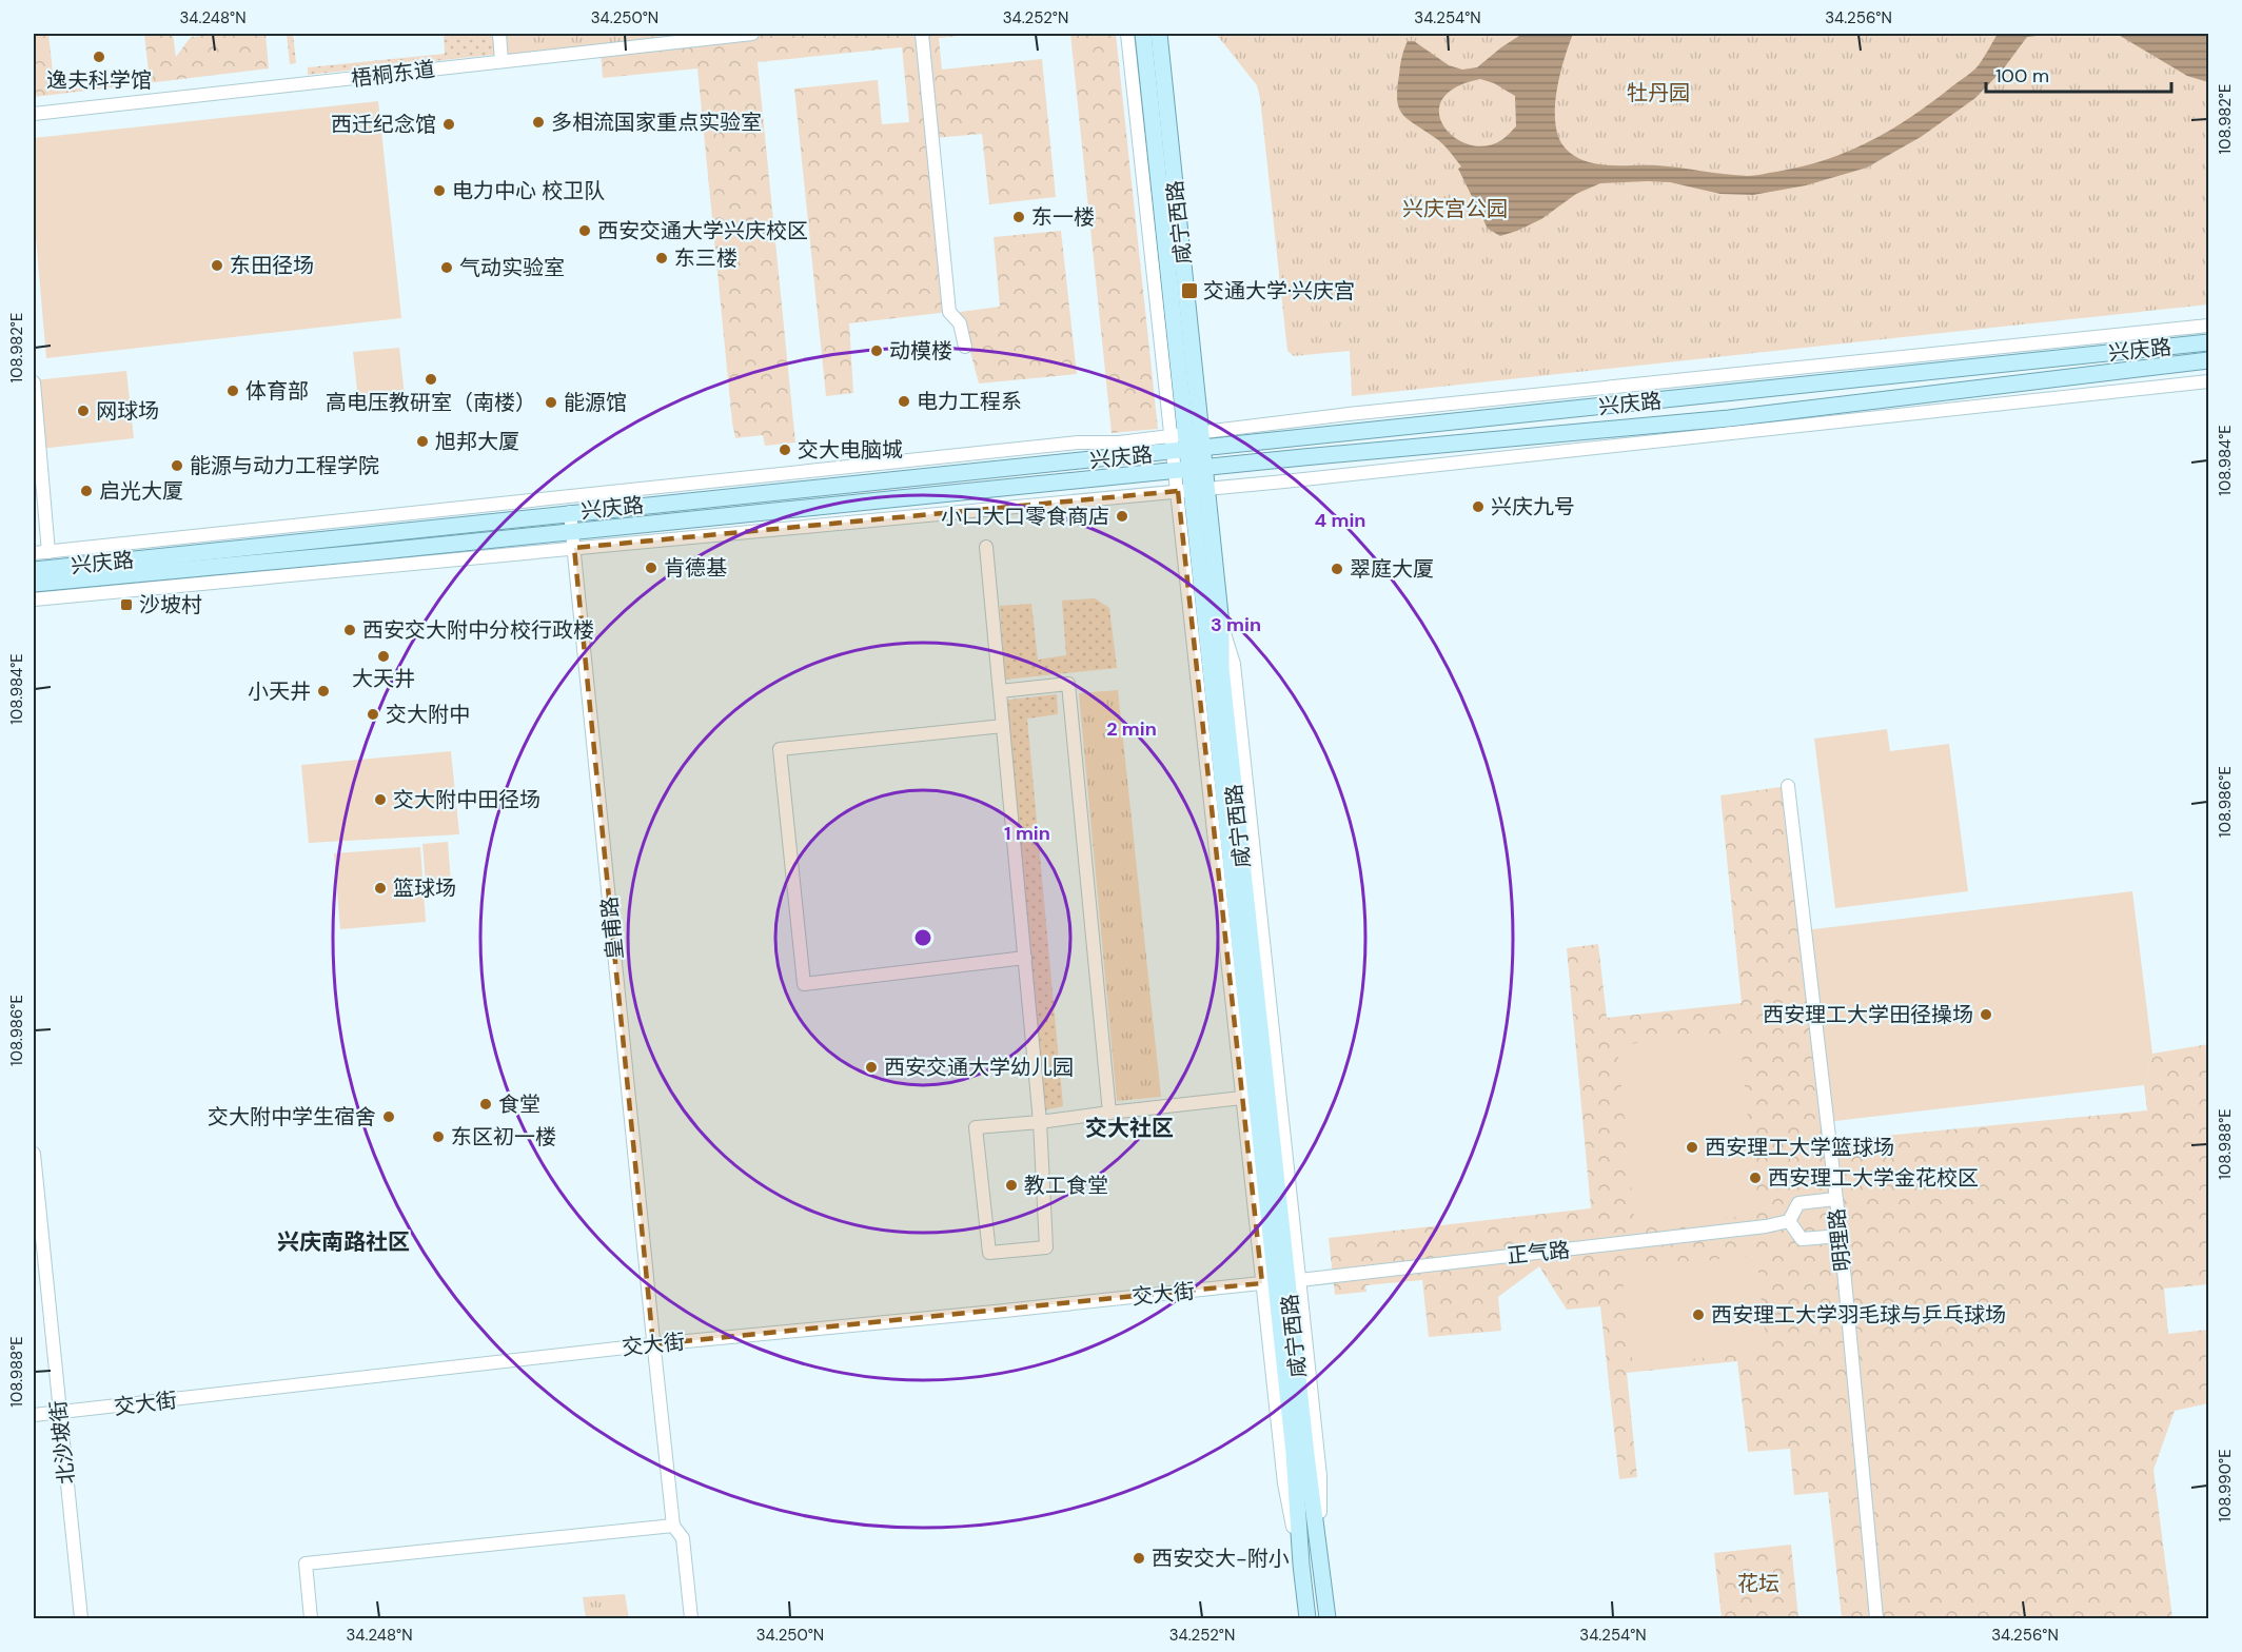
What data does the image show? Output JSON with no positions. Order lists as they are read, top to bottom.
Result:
{
  "streets": {
    "main road": ["咸宁西路", "兴庆路"],
    "street": [
      "梧桐东道",
      "皇甫路",
      "明理路",
      "正气路",
      "交大街",
      "北沙坡街"
    ]
  },
  "crossings": [
    ["咸宁西路", "兴庆路"],
    ["咸宁西路", "正气路"],
    ["咸宁西路", "交大街"],
    ["兴庆路", "皇甫路"],
    ["皇甫路", "交大街"],
    ["正气路", "交大街"],
    ["交大街", "北沙坡街"]
  ],
  "districts": ["交大社区", "兴庆南路社区"],
  "parks": ["牡丹园", "兴庆宫公园", "花坛"],
  "places": {
    "other": [
      "逸夫科学馆",
      "多相流国家重点实验室",
      "西迁纪念馆",
      "电力中心 校卫队",
      "东一楼",
      "西安交通大学兴庆校区",
      "东三楼",
      "东田径场",
      "气动实验室",
      "动模楼",
      "高电压教研室（南楼）",
      "体育部",
      "电力工程系",
      "能源馆",
      "网球场",
      "旭邦大厦",
      "交大电脑城",
      "能源与动力工程学院",
      "启光大厦",
      "兴庆九号",
      "小口大口零食商店",
      "肯德基",
      "翠庭大厦",
      "西安交大附中分校行政楼",
      "大天井",
      "小天井",
      "交大附中",
      "交大附中田径场",
      "篮球场",
      "西安理工大学田径操场",
      "西安交通大学幼儿园",
      "食堂",
      "交大附中学生宿舍",
      "东区初一楼",
      "西安理工大学篮球场",
      "西安理工大学金花校区",
      "教工食堂",
      "西安理工大学羽毛球与乒乓球场",
      "西安交大-附小"
    ],
    "transit": ["交通大学·兴庆宫", "沙坡村"]
  },
  "scale_bar": "100 m",
  "coordinates": [
    "34.248°N",
    "34.250°N",
    "34.252°N",
    "34.254°N",
    "34.256°N",
    "108.982°E",
    "108.984°E",
    "108.986°E",
    "108.988°E",
    "108.990°E"
  ],
  "rings": [
    "4 min",
    "3 min",
    "2 min",
    "1 min"
  ]
}
